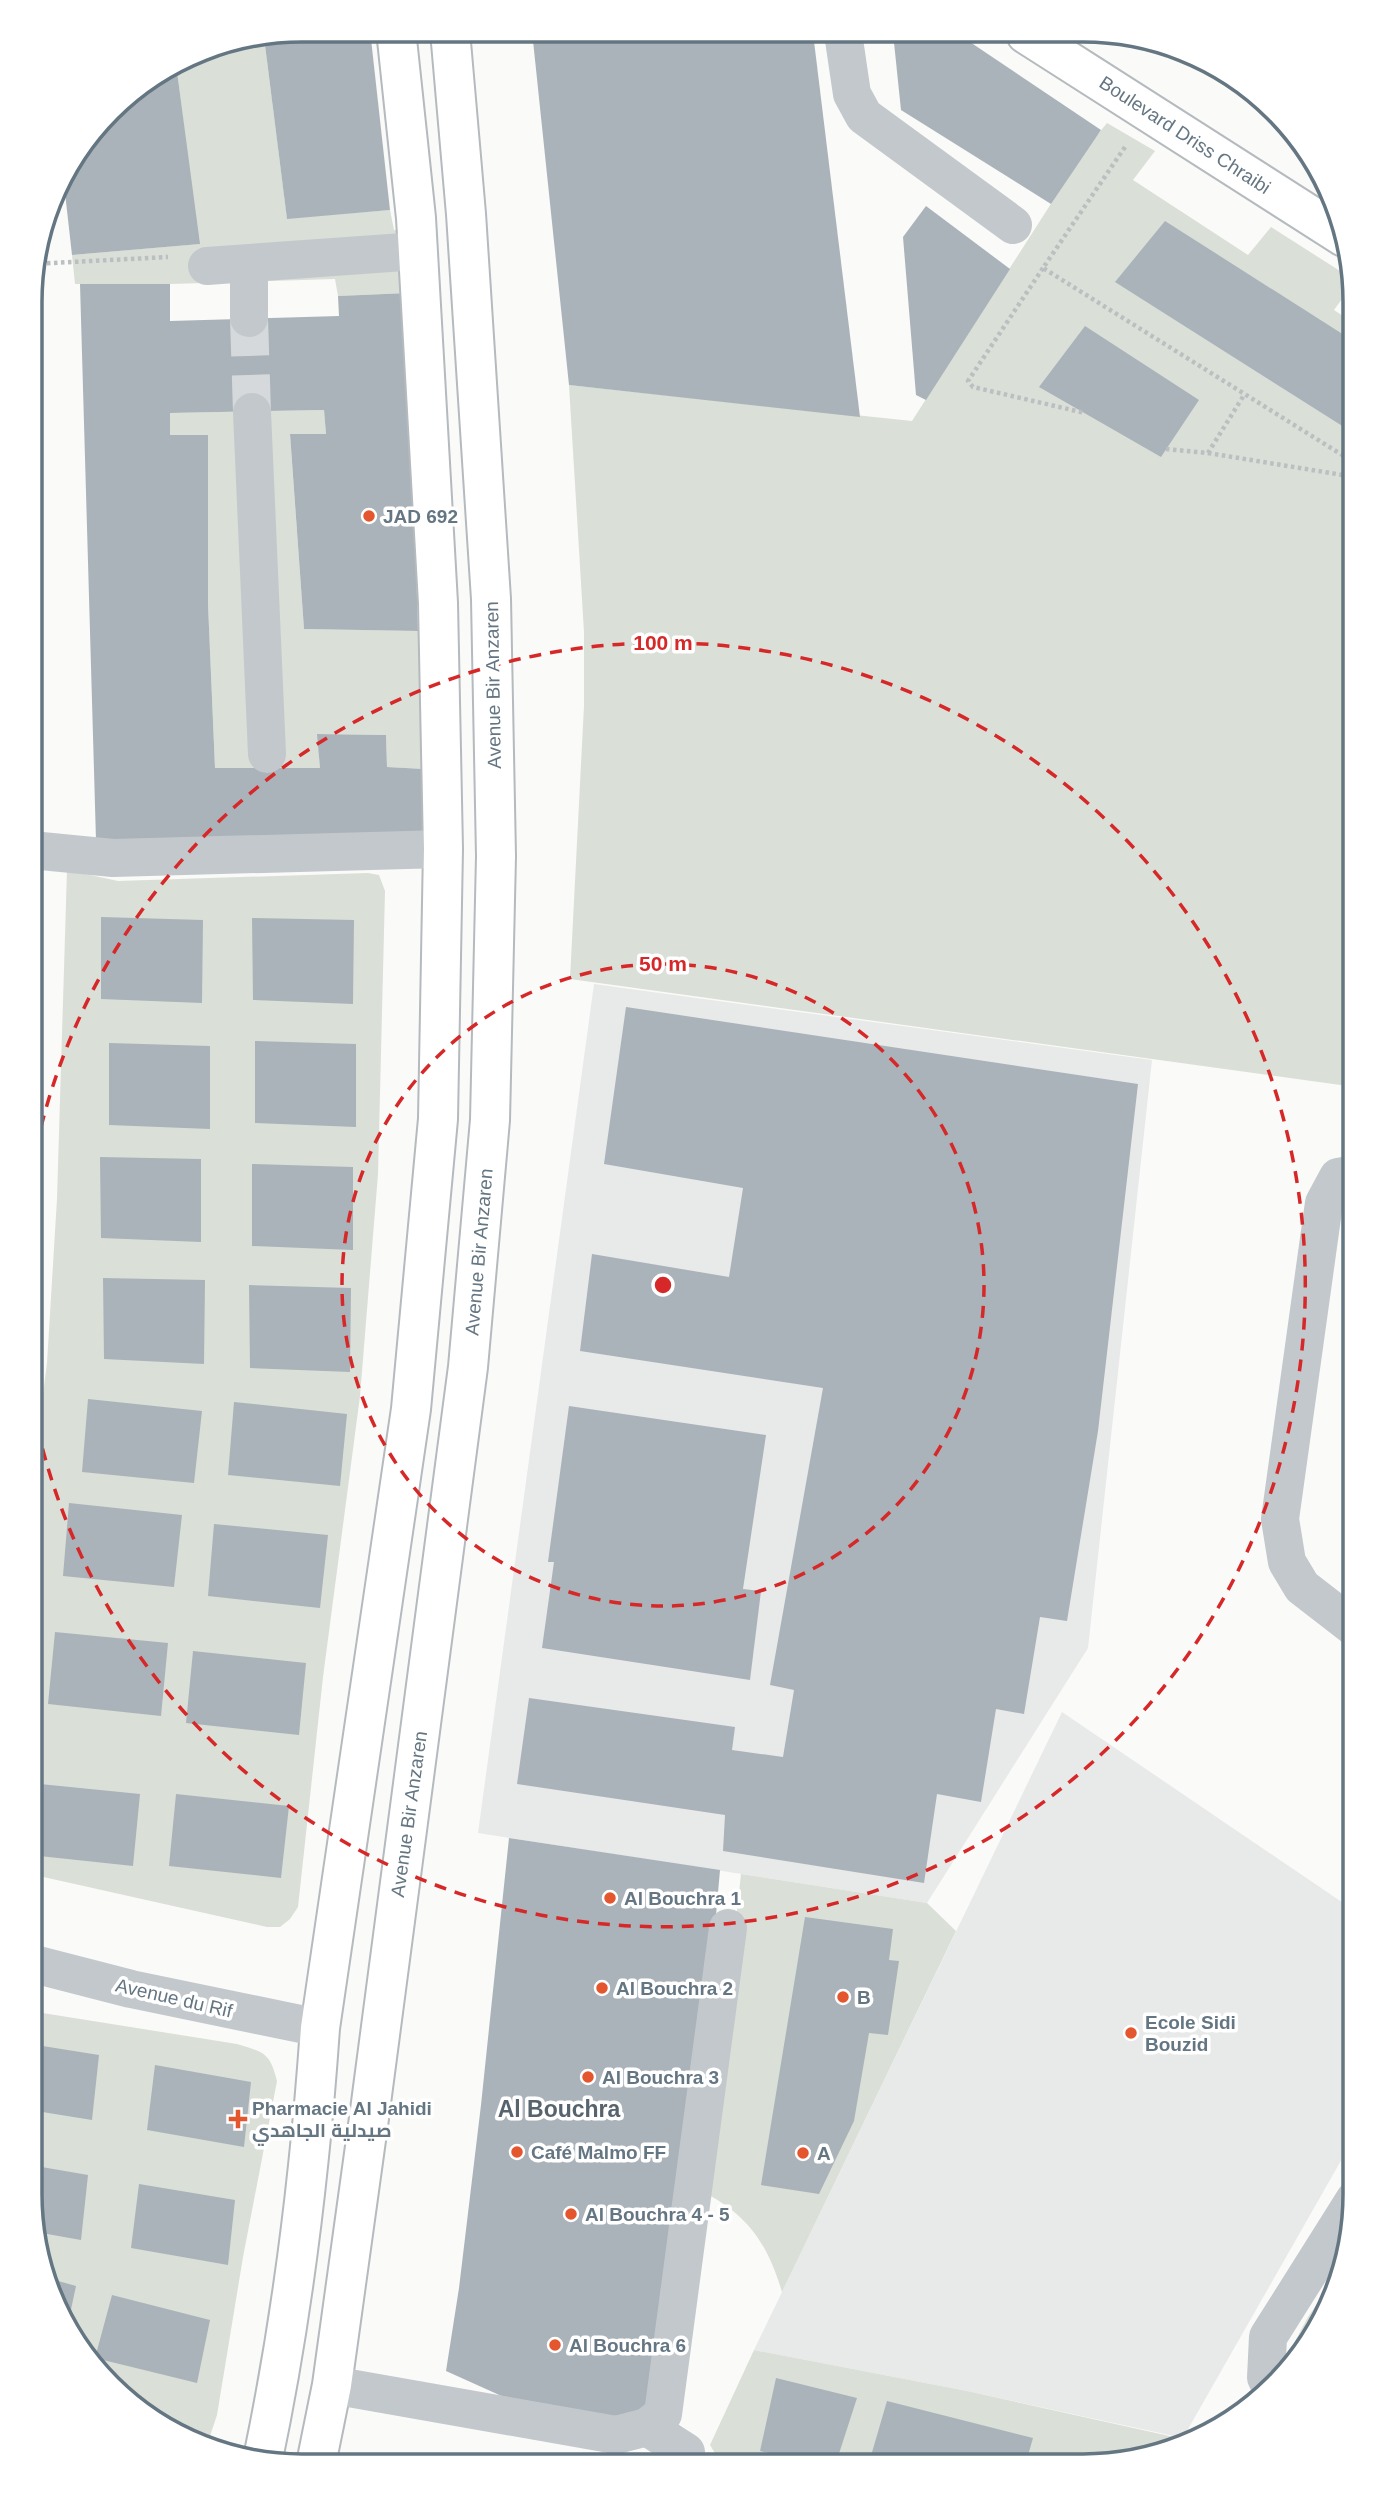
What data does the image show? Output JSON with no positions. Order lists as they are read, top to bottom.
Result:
{
  "streets": {
    "main road": ["Boulevard Driss Chraibi", "Avenue Bir Anzaren"],
    "street": ["Avenue du Rif"]
  },
  "districts": ["Al Bouchra"],
  "places": {
    "other": [
      "JAD 692",
      "Al Bouchra 1",
      "Al Bouchra 2",
      "B",
      "Ecole Sidi Bouzid",
      "Al Bouchra 3",
      "Café Malmo FF",
      "A",
      "Al Bouchra 4 - 5",
      "Al Bouchra 6"
    ],
    "health": ["Pharmacie Al Jahidi صيدلية الجاهدي"]
  },
  "rings": ["100 m", "50 m"]
}
